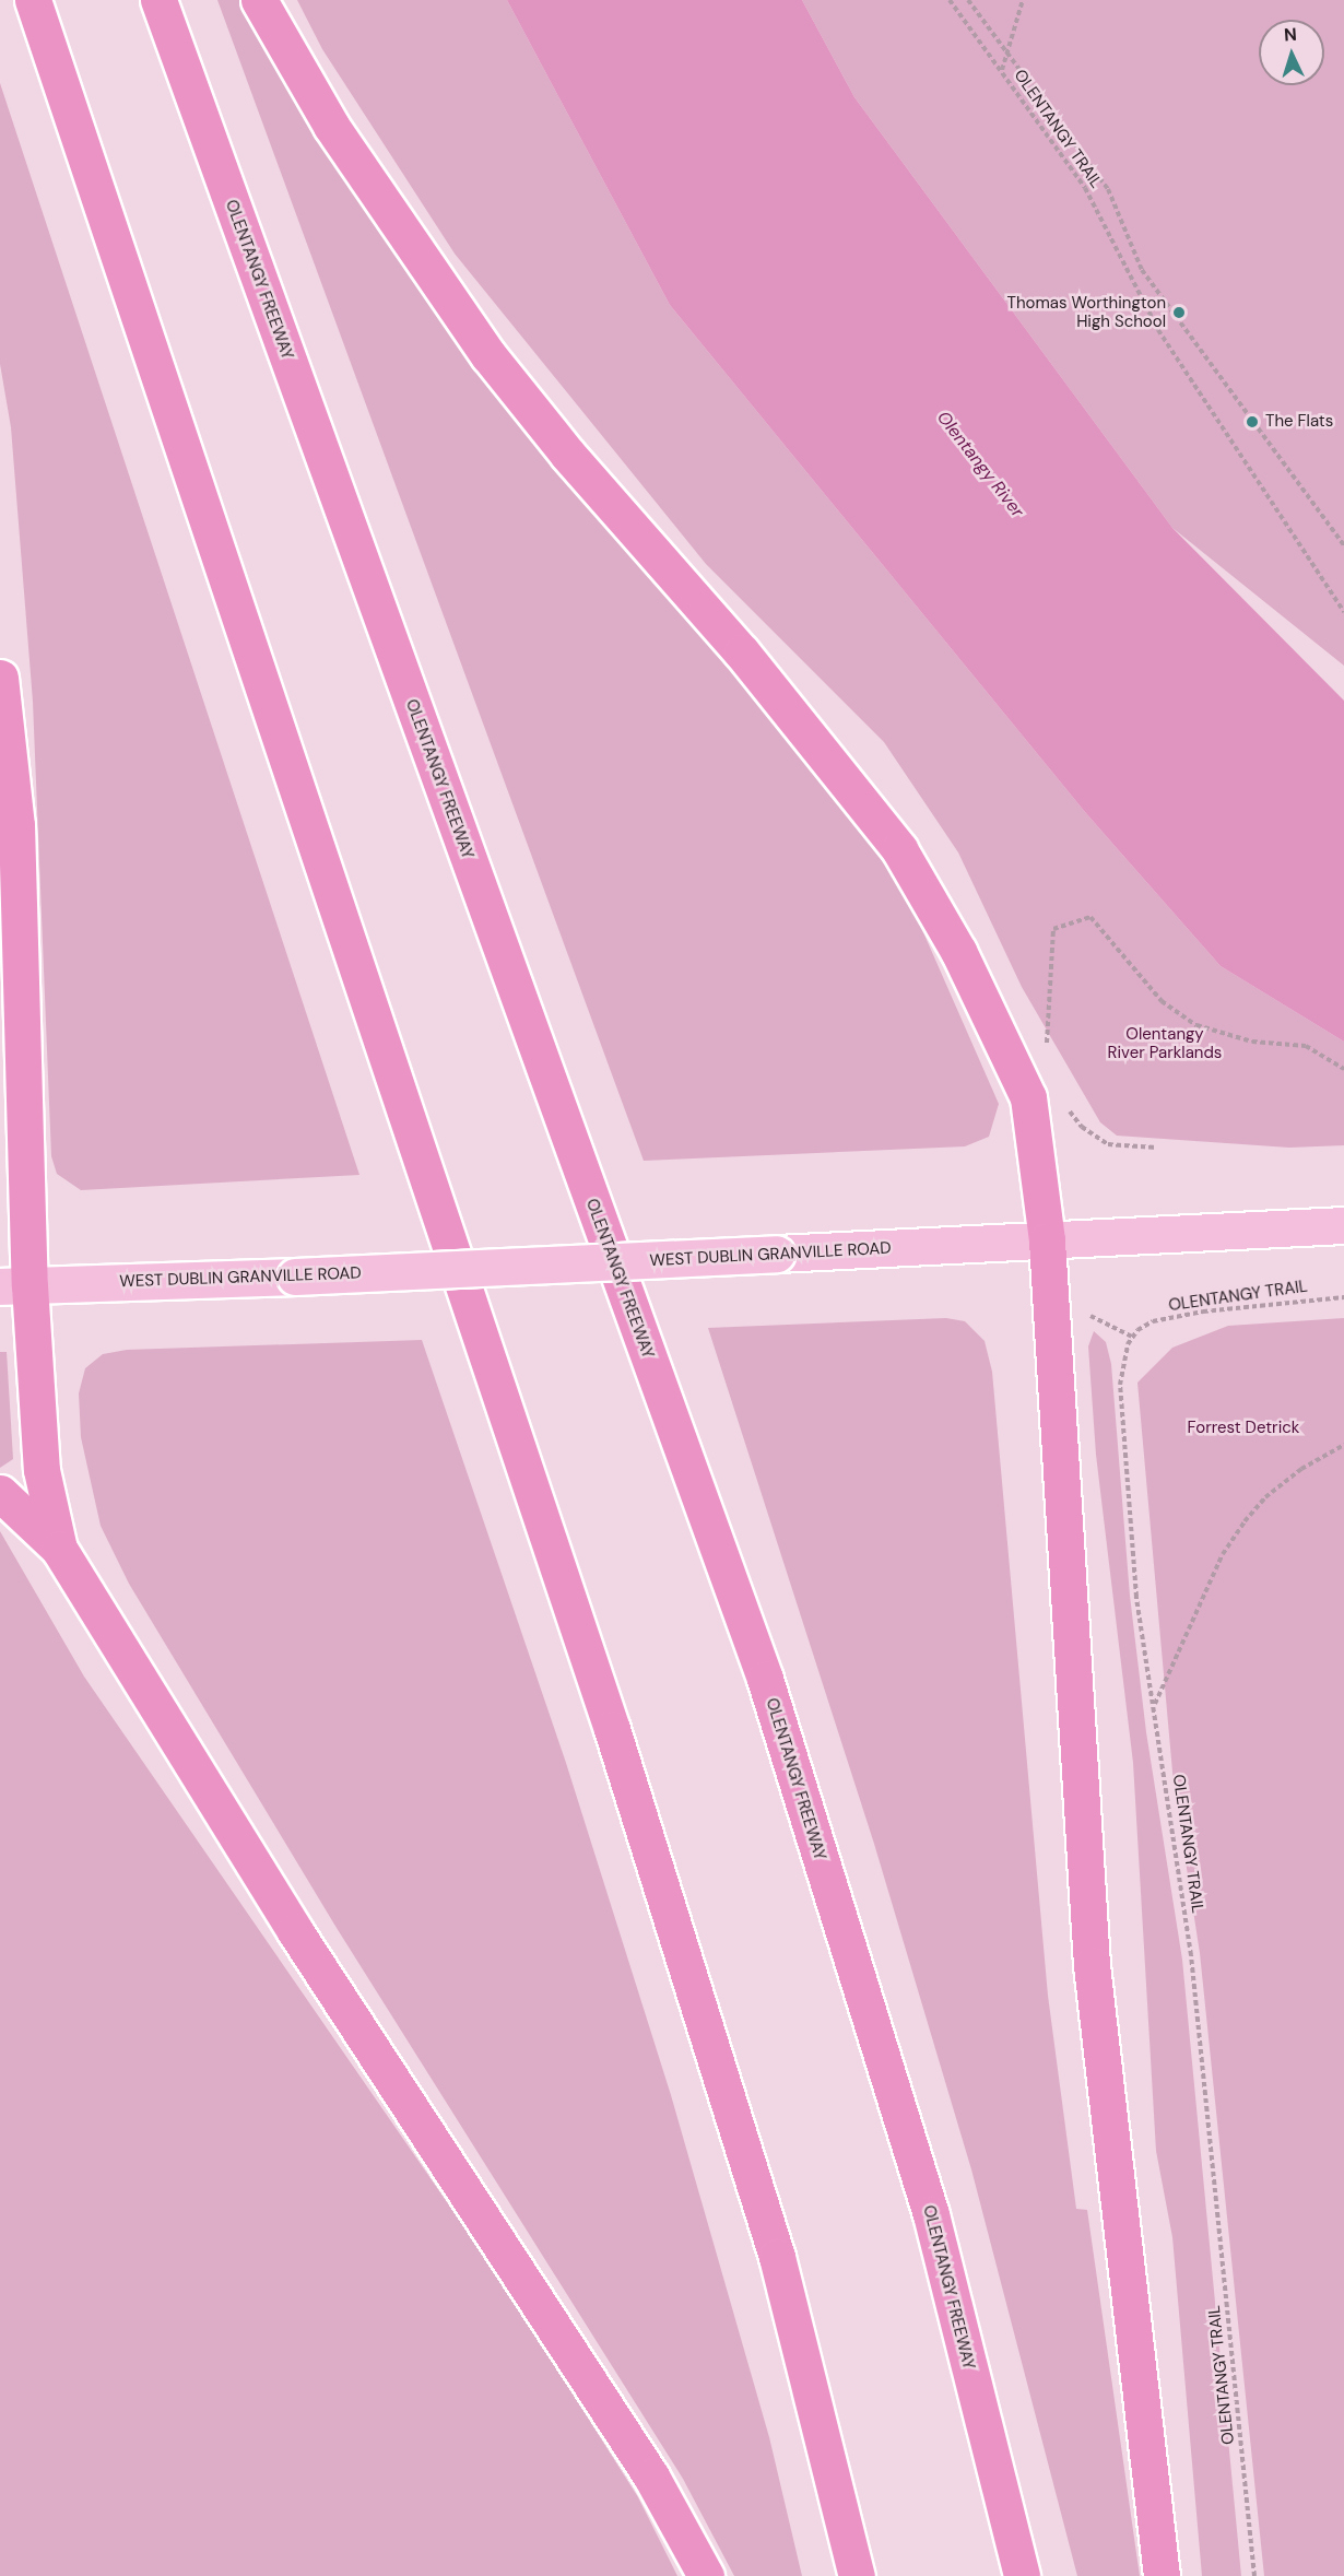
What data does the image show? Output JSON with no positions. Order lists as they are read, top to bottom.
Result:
{
  "streets": {
    "highway": ["OLENTANGY FREEWAY"],
    "main road": ["WEST DUBLIN GRANVILLE ROAD"],
    "path": ["OLENTANGY TRAIL"]
  },
  "water": ["Olentangy River"],
  "parks": ["Olentangy River Parklands", "Forrest Detrick"],
  "places": ["Thomas Worthington High School", "The Flats"],
  "north": "top"
}
